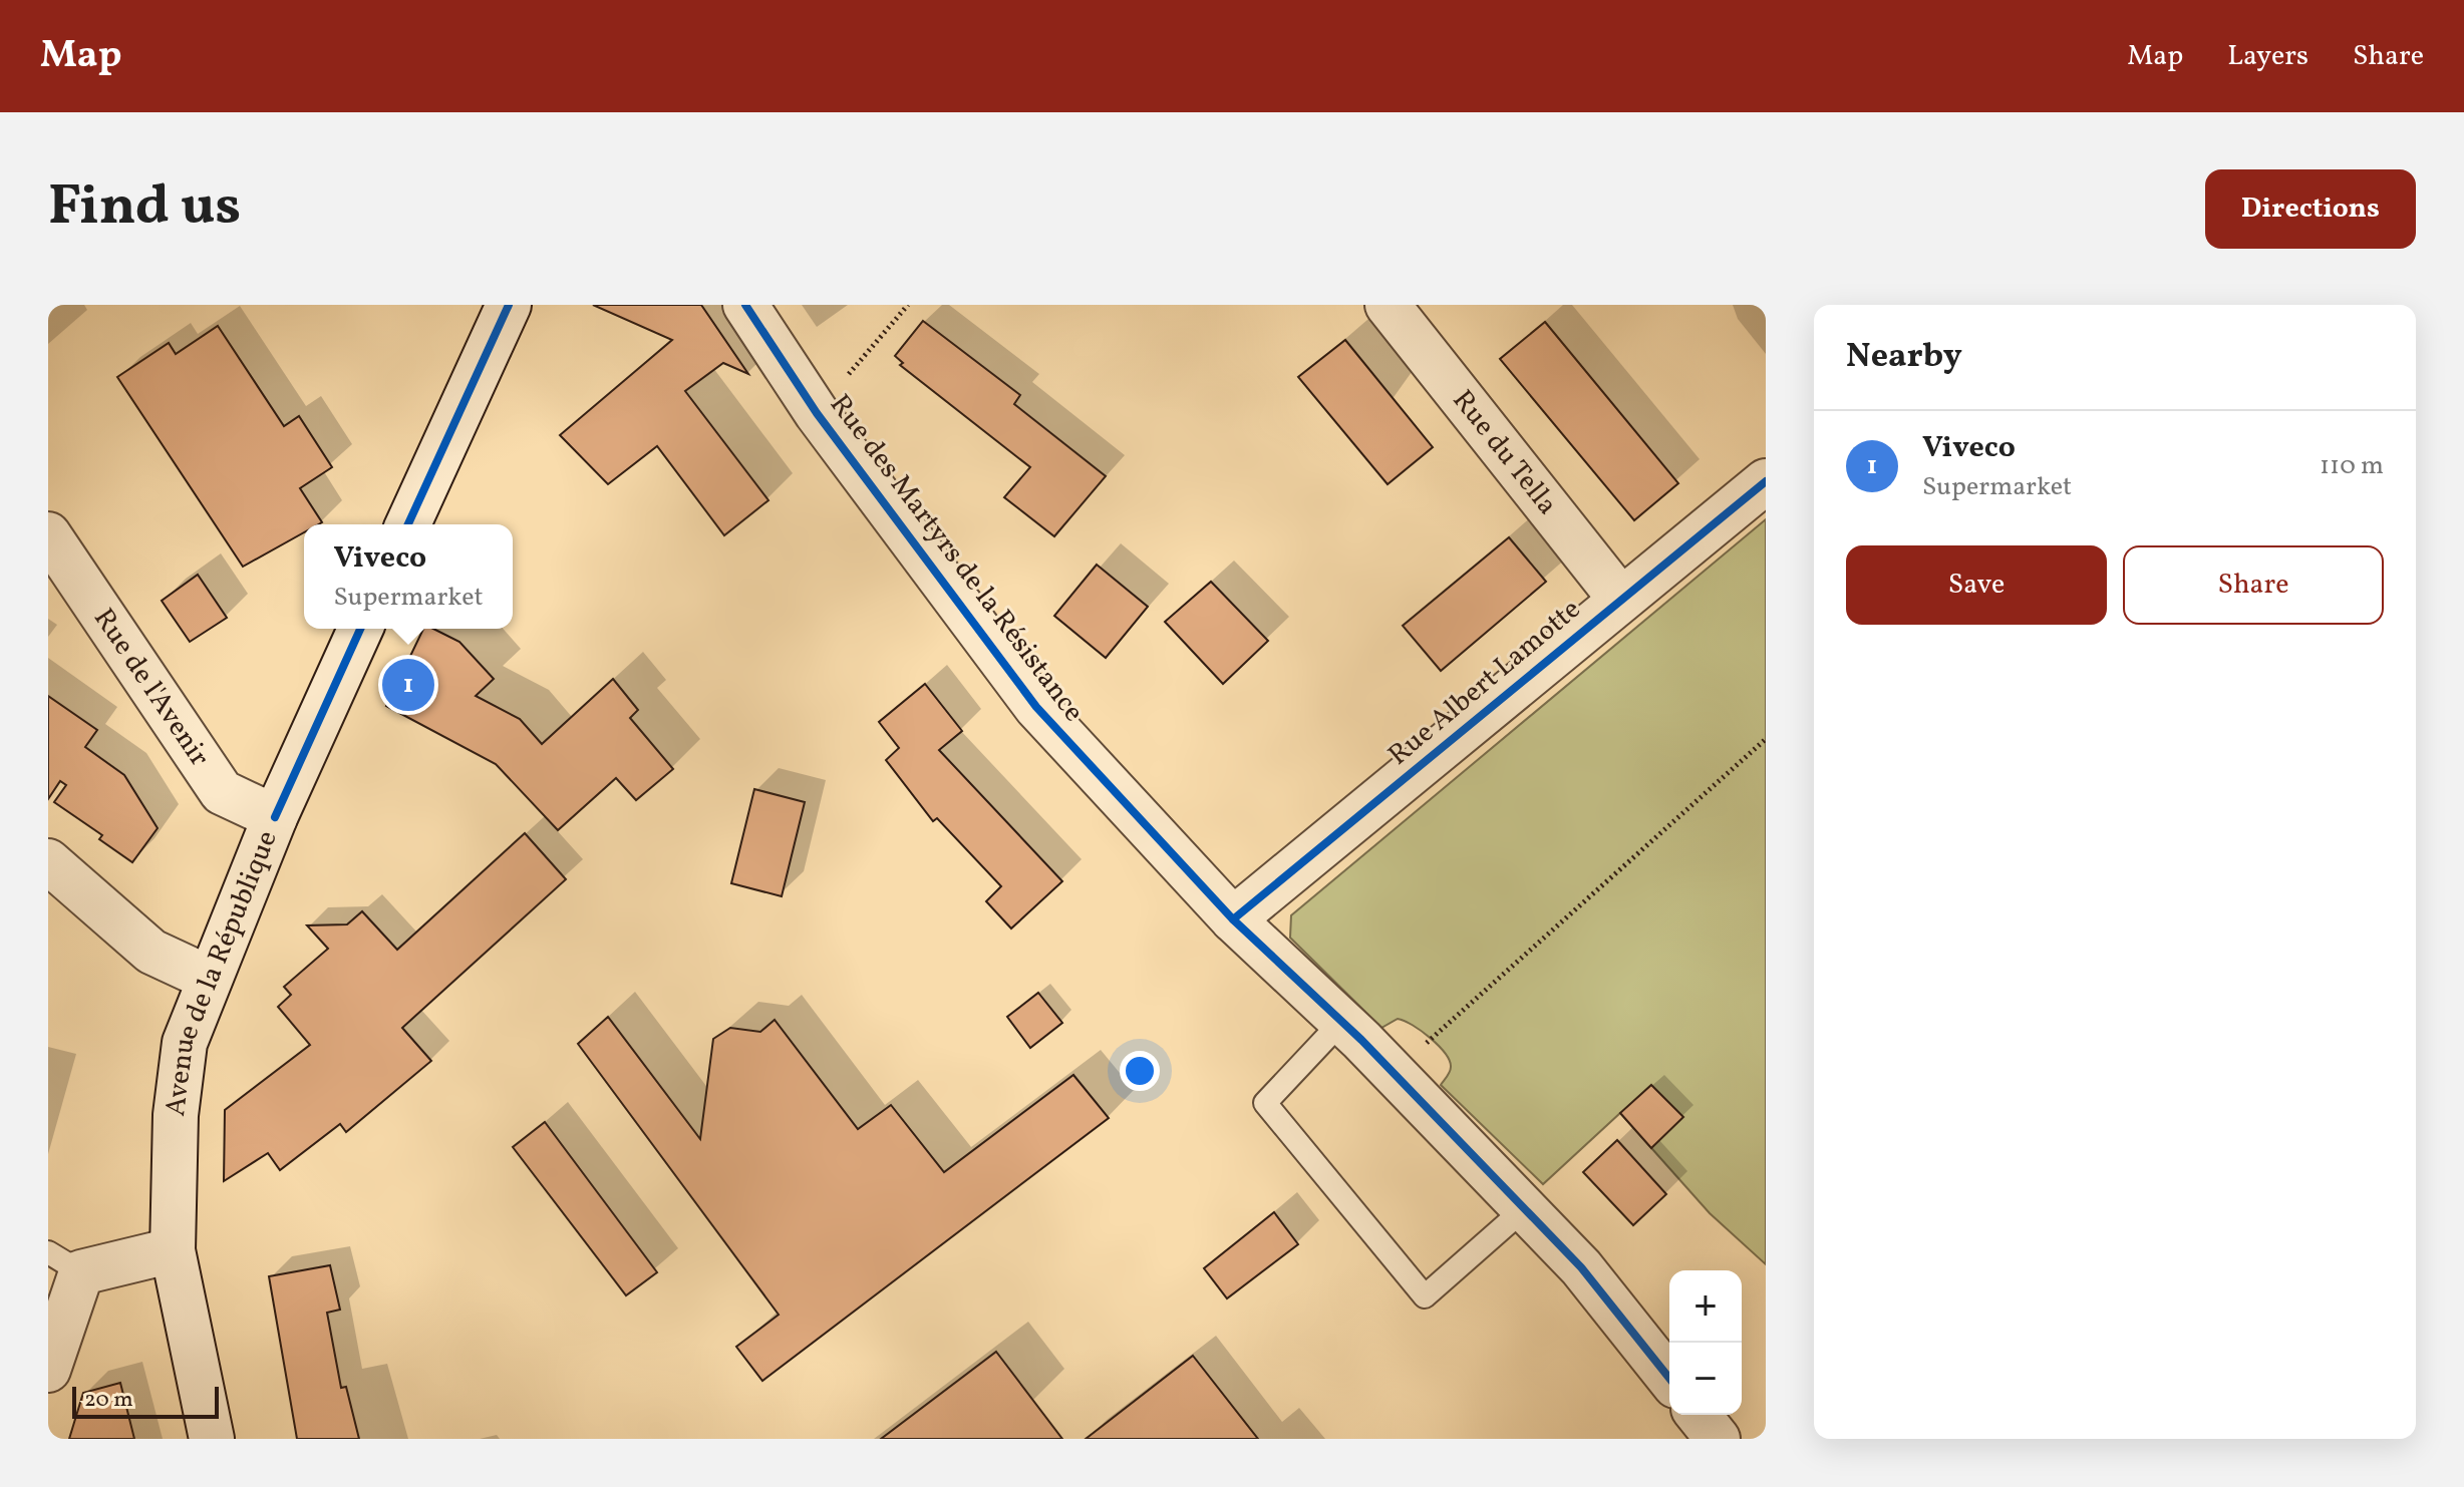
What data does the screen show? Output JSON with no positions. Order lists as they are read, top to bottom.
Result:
{
  "streets": {
    "street": [
      "Rue du Tella",
      "Rue des Martyrs de la Résistance",
      "Rue Albert Lamotte",
      "Rue de l'Avenir",
      "Avenue de la République"
    ]
  },
  "crossings": [
    ["Rue du Tella", "Rue Albert Lamotte"],
    ["Rue des Martyrs de la Résistance", "Rue Albert Lamotte"],
    ["Rue de l'Avenir", "Avenue de la République"]
  ],
  "scale_bar": "20 m",
  "page": {
    "header": "Map",
    "nav": ["Map", "Layers", "Share"],
    "title": "Find us",
    "buttons": [
      "Directions",
      ["Save", "Share"]
    ],
    "heading": "Nearby",
    "list": [
      {
        "mark": "1",
        "name": "Viveco",
        "note": "Supermarket",
        "value": "110 m"
      }
    ],
    "popup": ["Viveco", "Supermarket"],
    "pins": "1",
    "map_buttons": ["+", "−"],
    "scale": "20 m"
  }
}
